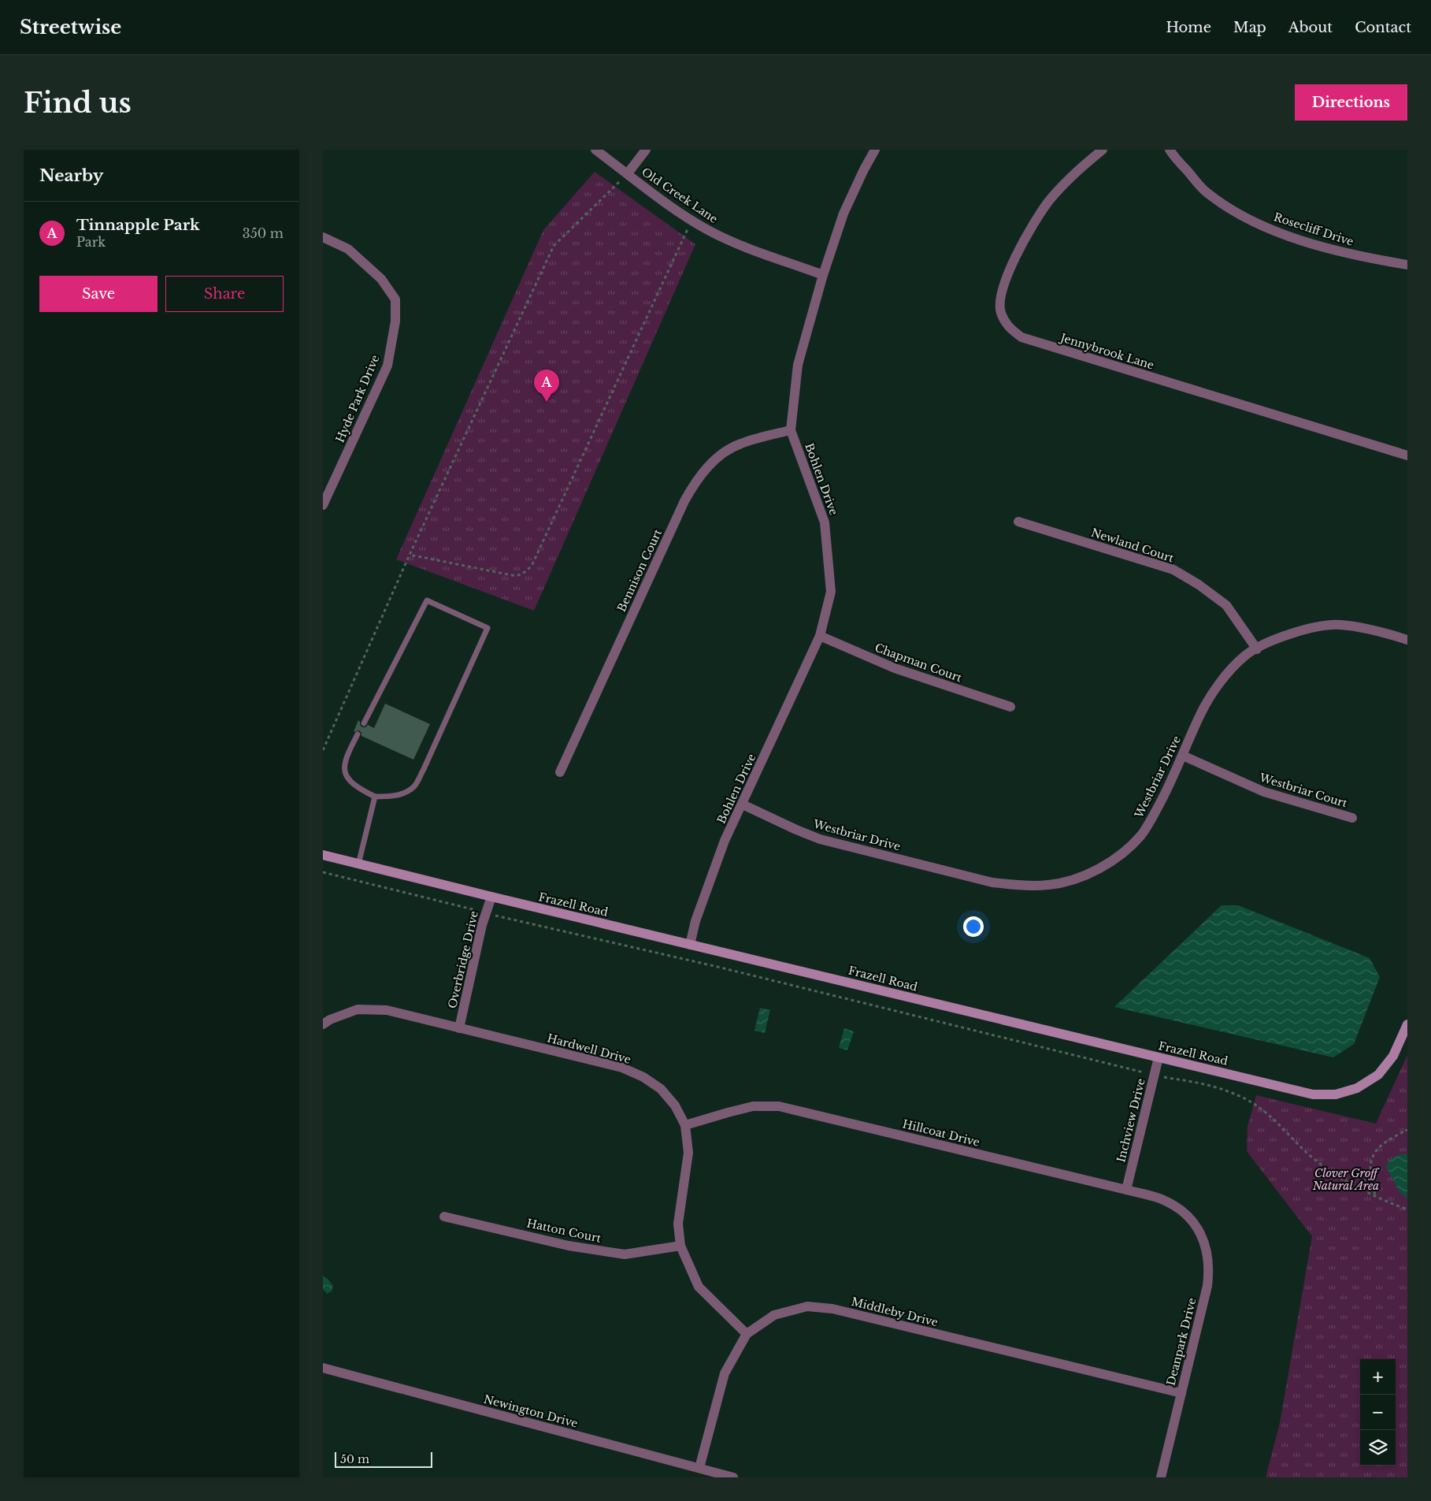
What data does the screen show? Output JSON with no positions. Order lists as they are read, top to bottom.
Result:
{
  "streets": {
    "street": [
      "Old Creek Lane",
      "Rosecliff Drive",
      "Jennybrook Lane",
      "Hyde Park Drive",
      "Bohlen Drive",
      "Newland Court",
      "Bennison Court",
      "Chapman Court",
      "Westbriar Drive",
      "Westbriar Court",
      "Frazell Road",
      "Overbridge Drive",
      "Hardwell Drive",
      "Inchview Drive",
      "Hillcoat Drive",
      "Hatton Court",
      "Middleby Drive",
      "Deanpark Drive",
      "Newington Drive"
    ]
  },
  "crossings": [
    ["Old Creek Lane", "Bohlen Drive"],
    ["Bohlen Drive", "Bennison Court"],
    ["Bohlen Drive", "Chapman Court"],
    ["Bohlen Drive", "Westbriar Drive"],
    ["Bohlen Drive", "Frazell Road"],
    ["Newland Court", "Westbriar Drive"],
    ["Westbriar Drive", "Westbriar Court"],
    ["Frazell Road", "Overbridge Drive"],
    ["Frazell Road", "Inchview Drive"],
    ["Overbridge Drive", "Hardwell Drive"],
    ["Hardwell Drive", "Hillcoat Drive"],
    ["Hardwell Drive", "Hatton Court"],
    ["Hardwell Drive", "Middleby Drive"],
    ["Inchview Drive", "Hillcoat Drive"],
    ["Hillcoat Drive", "Deanpark Drive"],
    ["Middleby Drive", "Deanpark Drive"],
    ["Middleby Drive", "Newington Drive"]
  ],
  "parks": ["Clover Groff Natural Area"],
  "scale_bar": "50 m",
  "page": {
    "header": "Streetwise",
    "nav": [
      "Home",
      "Map",
      "About",
      "Contact"
    ],
    "buttons": [
      "Directions",
      ["Save", "Share"]
    ],
    "title": "Find us",
    "heading": "Nearby",
    "list": [
      {
        "mark": "A",
        "name": "Tinnapple Park",
        "note": "Park",
        "value": "350 m"
      }
    ],
    "pins": "A",
    "map_buttons": ["+", "−"],
    "scale": "50 m"
  }
}
